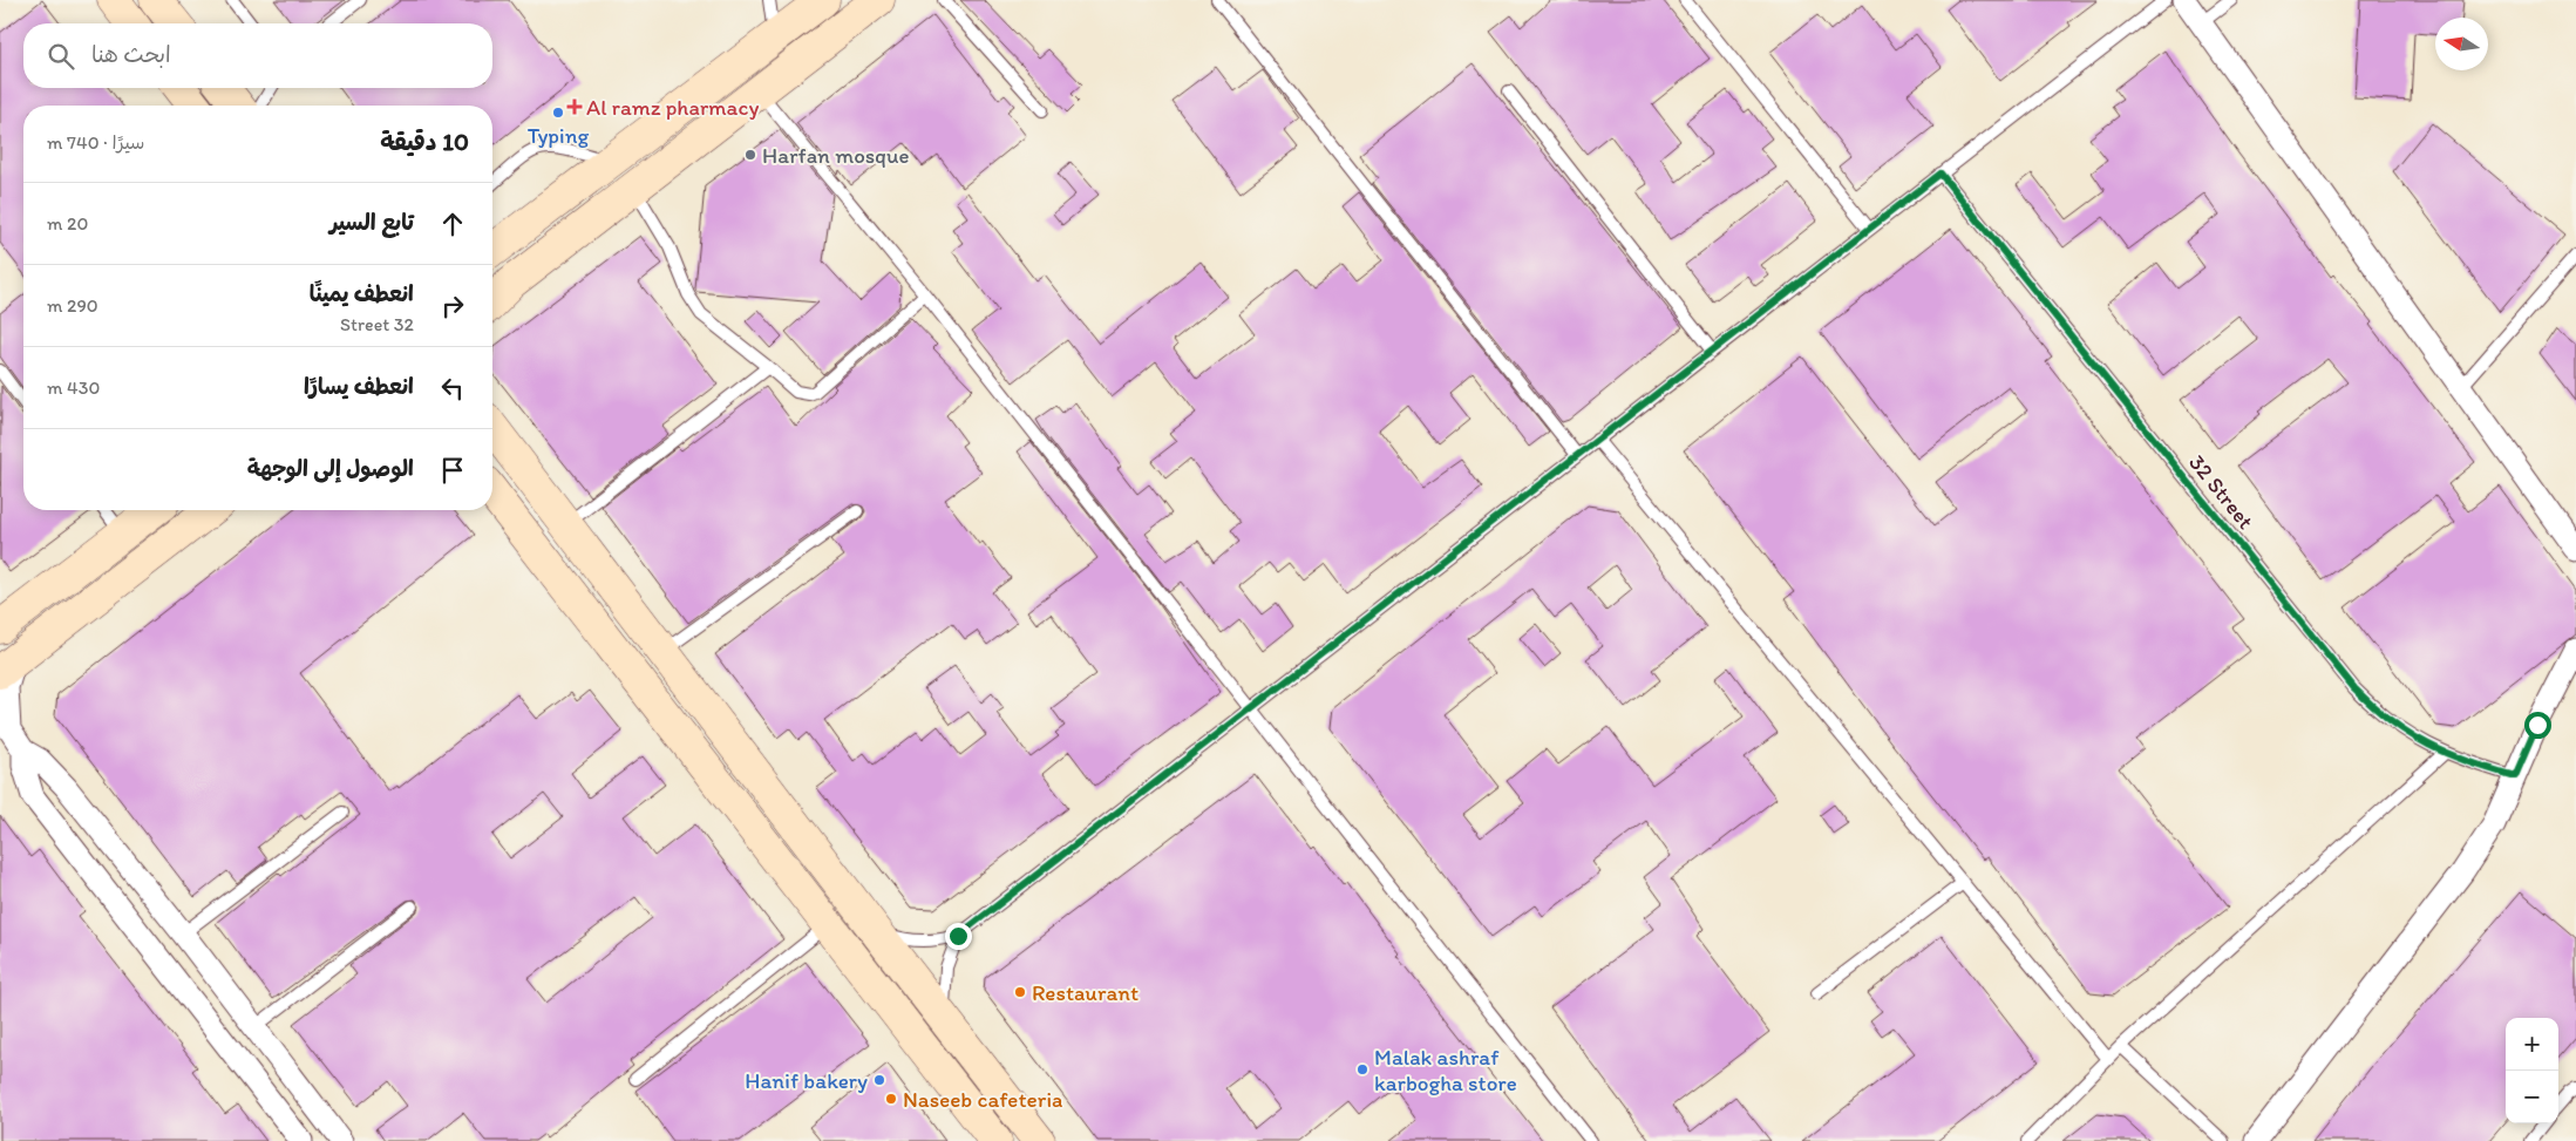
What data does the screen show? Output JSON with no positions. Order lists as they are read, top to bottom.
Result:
{
  "streets": {
    "lane": ["32 Street"]
  },
  "places": {
    "health": ["Al ramz pharmacy"],
    "other": [
      "Typing",
      "Harfan mosque",
      "Restaurant",
      "Malak ashraf karbogha store",
      "Hanif bakery",
      "Naseeb cafeteria"
    ]
  },
  "north": "left",
  "page": {
    "search": "ابحث هنا",
    "heading": ["10 دقيقة", "سيرًا · 740 m"],
    "list": [
      ["تابع السير", "20 m"],
      ["انعطف يمينًا", "32 Street", "290 m"],
      ["انعطف يسارًا", "430 m"],
      "الوصول إلى الوجهة"
    ],
    "map_buttons": ["+", "−"]
  }
}
